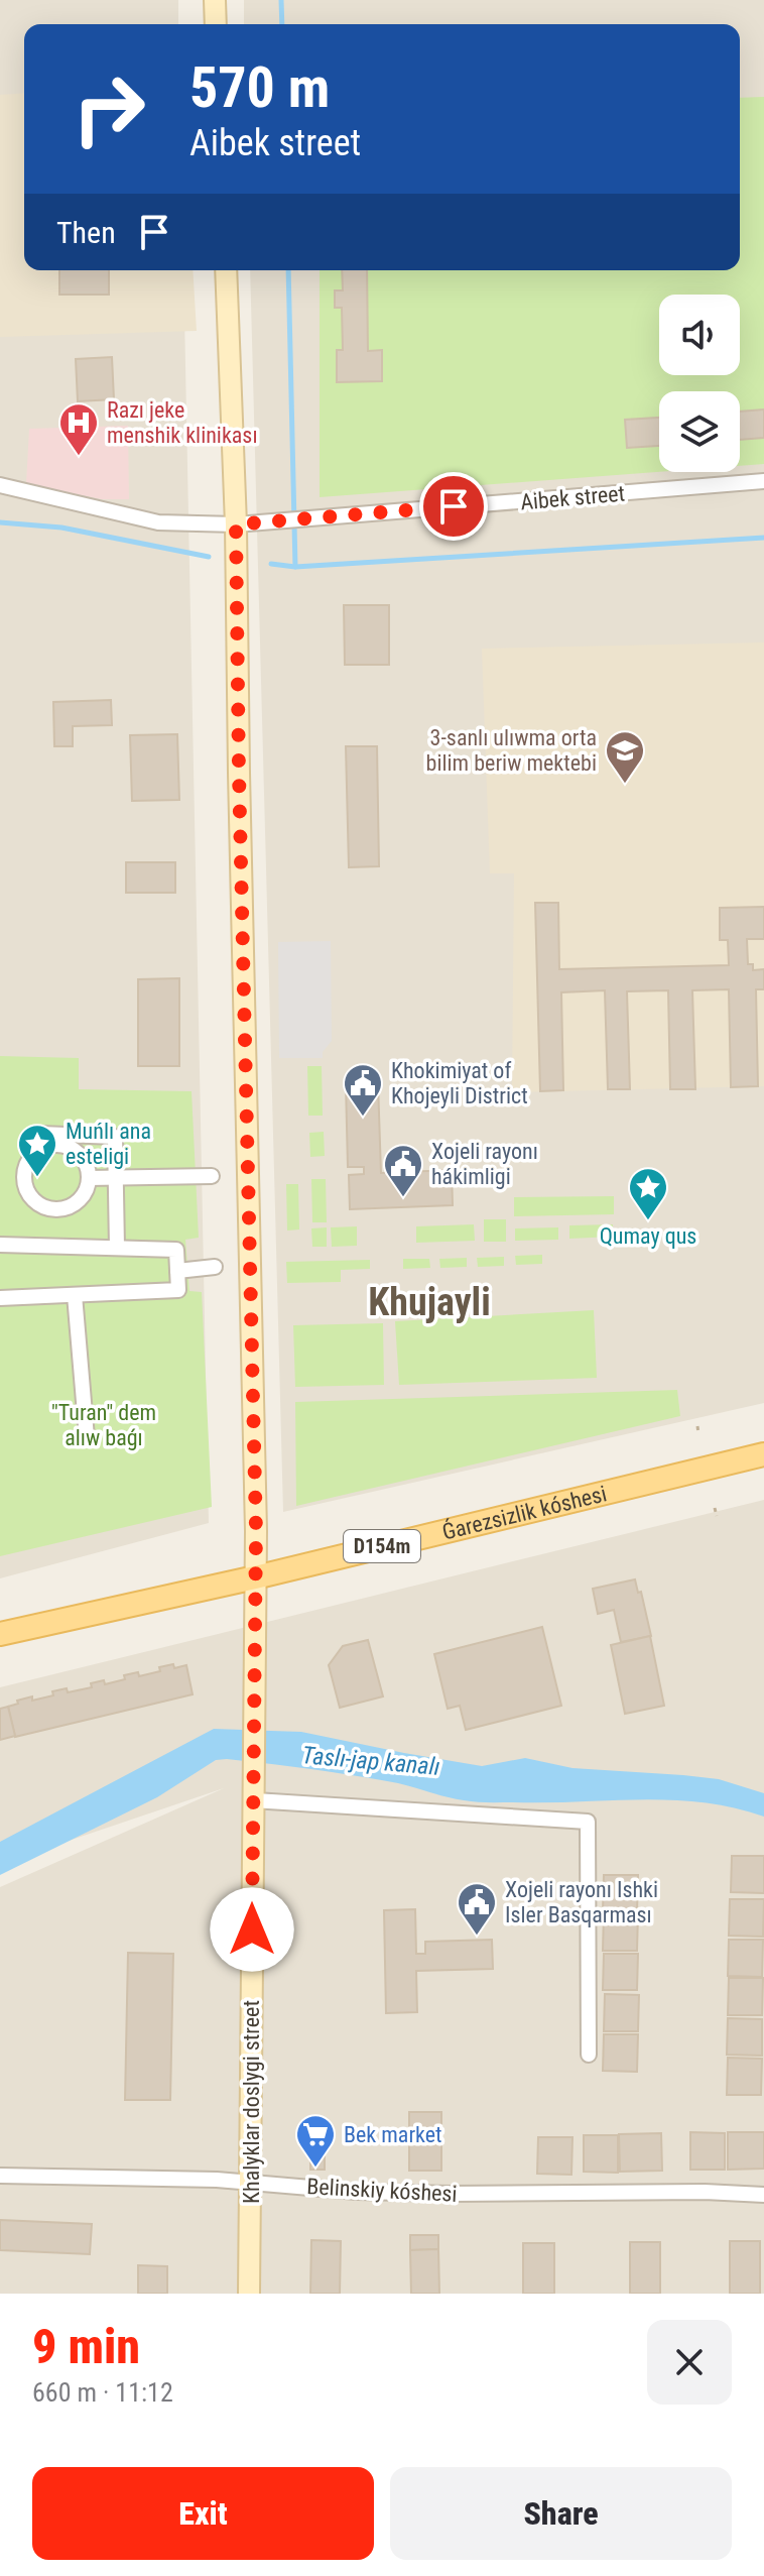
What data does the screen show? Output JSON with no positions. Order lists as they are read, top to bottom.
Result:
{
  "streets": {
    "main road": ["Ǵarezsizlik kóshesi", "D154m"],
    "street": ["Aibek street", "Khalyklar doslygi street", "Belinskiy kóshesi"]
  },
  "crossings": [
    ["Aibek street", "Khalyklar doslygi street"],
    ["Ǵarezsizlik kóshesi", "Khalyklar doslygi street"],
    ["Khalyklar doslygi street", "Belinskiy kóshesi"]
  ],
  "districts": ["Khujayli"],
  "water": ["Taslı-jap kanalı"],
  "parks": ["\"Turan\" dem alıw baǵı"],
  "places": {
    "hospital": ["Razı jeke menshik klinikası"],
    "school or university": ["3-sanlı ulıwma orta bilim beriw mektebi"],
    "public building": ["Khokimiyat of Khojeyli District", "Xojeli rayonı hákimligi", "Xojeli rayonı Ishki Isler Basqarması"],
    "place": ["Muńlı ana esteligi", "Qumay qus"],
    "supermarket": ["Bek market"]
  },
  "page": {
    "turn": ["570 m", "Aibek street"],
    "then": "Then",
    "heading": ["9 min", "660 m · 11:12"],
    "buttons": ["Exit", "Share"]
  }
}
